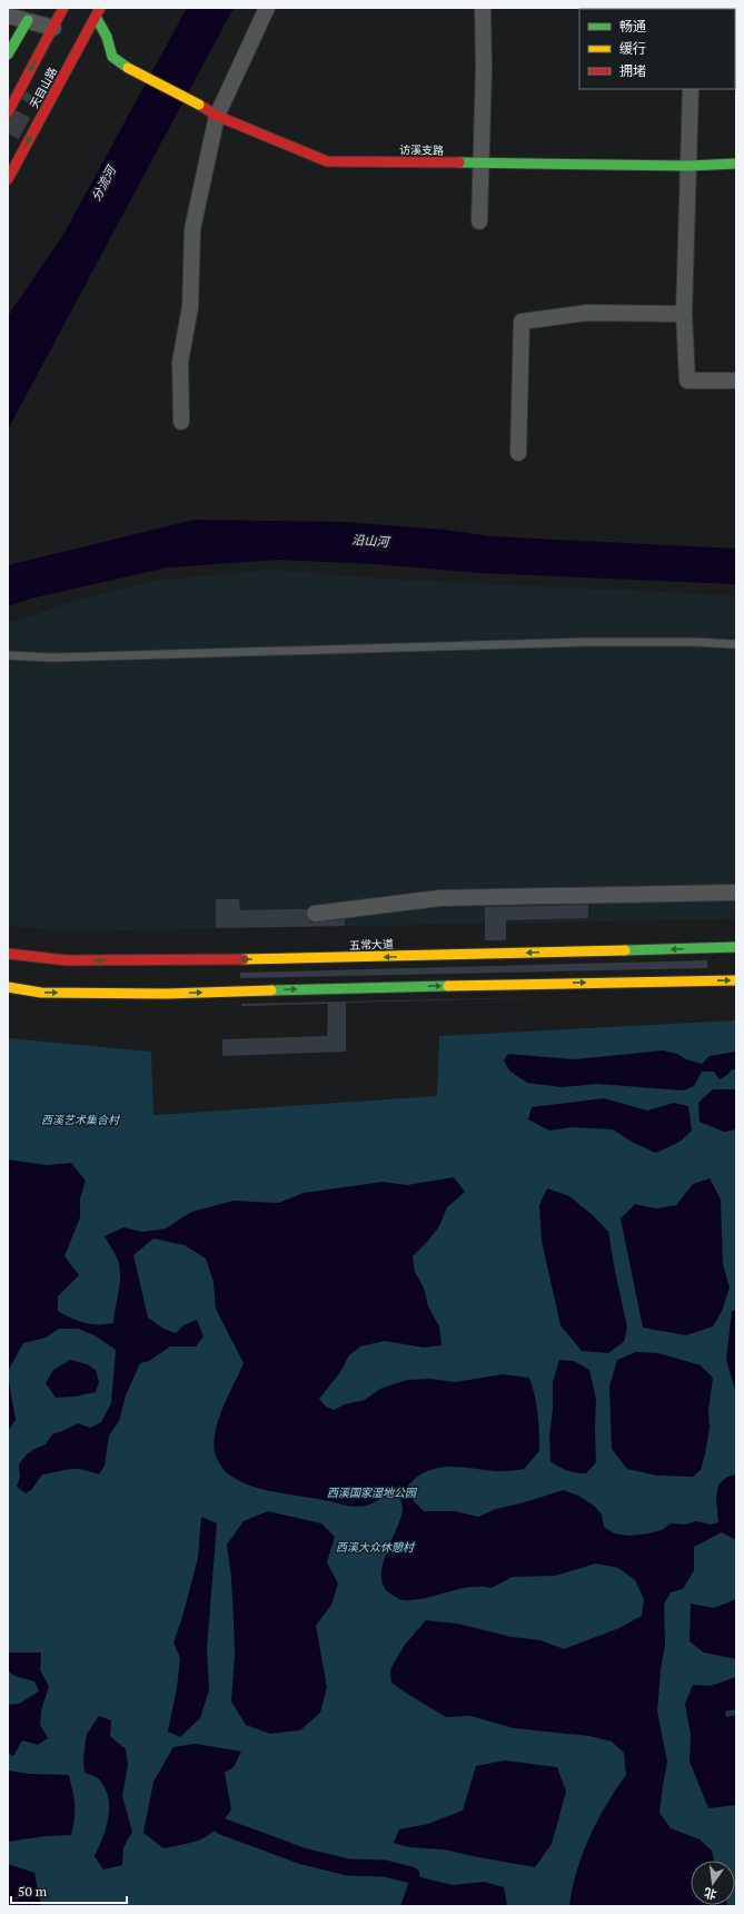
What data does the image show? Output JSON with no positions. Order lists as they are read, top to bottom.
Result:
{
  "streets": {
    "main road": ["天目山路", "访溪支路", "五常大道"]
  },
  "crossings": [
    ["天目山路", "访溪支路"]
  ],
  "water": ["分流河", "沿山河"],
  "parks": ["西溪艺术集合村", "西溪国家湿地公园", "西溪大众休憩村"],
  "legend": ["畅通", "缓行", "拥堵"],
  "scale_bar": "50 m",
  "north": "bottom"
}
